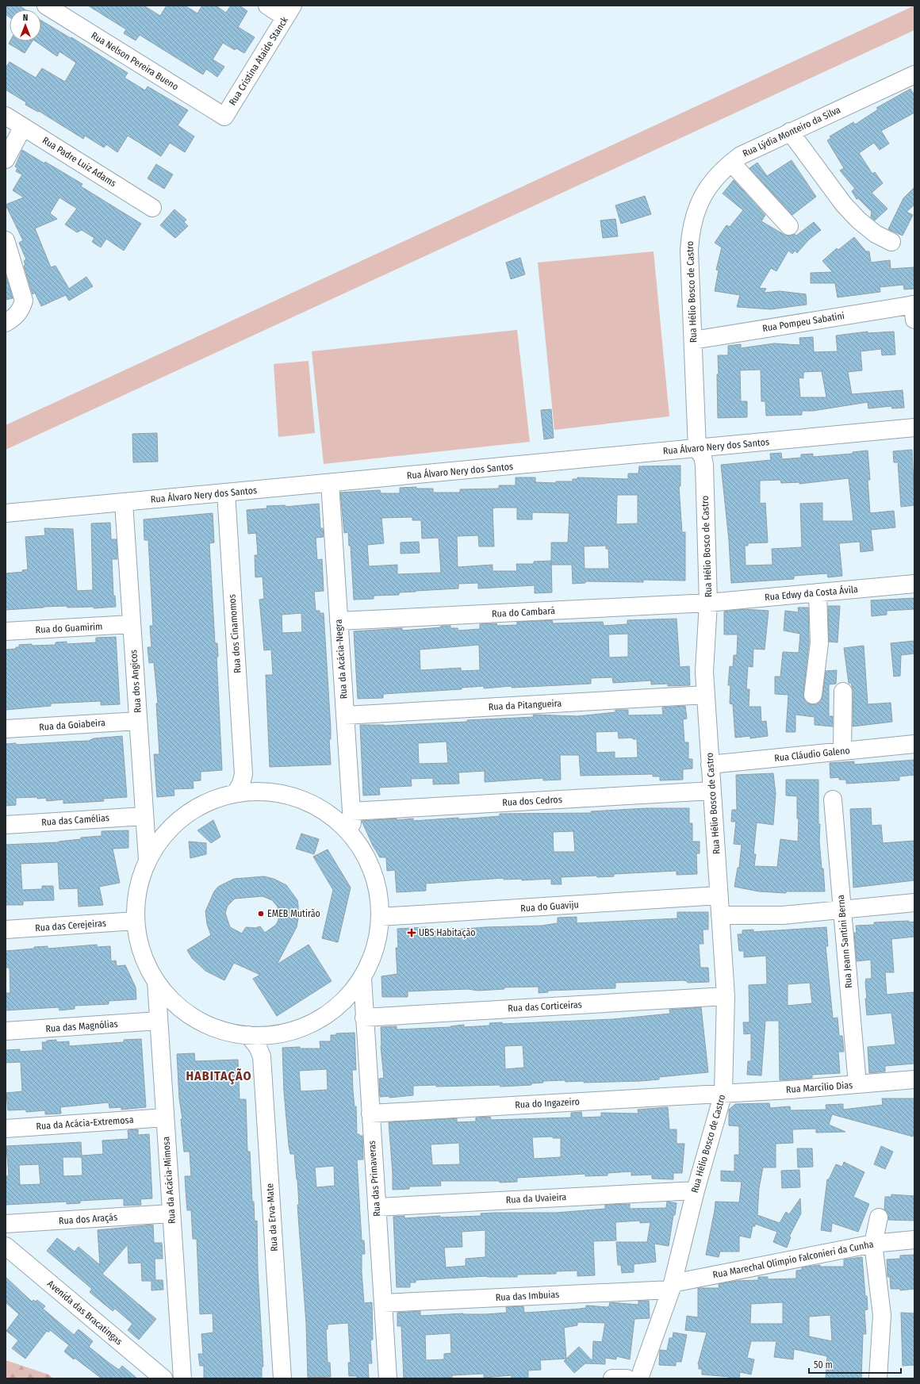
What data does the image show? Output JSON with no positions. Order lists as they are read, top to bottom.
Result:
{
  "streets": {
    "street": [
      "Rua Nelson Pereira Bueno",
      "Rua Cristina Ataíde Stanck",
      "Rua Lýdia Monteiro da Silva",
      "Rua Padre Luiz Adams",
      "Rua Hélio Bosco de Castro",
      "Rua Pompeu Sabatini",
      "Rua Álvaro Nery dos Santos",
      "Rua Edwy da Costa Ávila",
      "Rua do Cambará",
      "Rua do Guamirim",
      "Rua dos Cinamomos",
      "Rua da Acácia-Negra",
      "Rua dos Angicos",
      "Rua da Pitangueira",
      "Rua da Goiabeira",
      "Rua Cláudio Galeno",
      "Rua dos Cedros",
      "Rua das Camélias",
      "Rua do Guaviju",
      "Rua das Cerejeiras",
      "Rua Jeann Santini Berna",
      "Rua das Corticeiras",
      "Rua das Magnólias",
      "Rua Marcílio Dias",
      "Rua do Ingazeiro",
      "Rua da Acácia-Extremosa",
      "Rua das Primaveras",
      "Rua da Acácia-Mimosa",
      "Rua da Uvaieira",
      "Rua da Erva-Mate",
      "Rua dos Araçás",
      "Rua Marechal Olímpio Falconieri da Cunha",
      "Rua das Imbuias",
      "Avenida das Bracatingas"
    ]
  },
  "crossings": [
    ["Rua Nelson Pereira Bueno", "Rua Cristina Ataíde Stanck"],
    ["Rua Lýdia Monteiro da Silva", "Rua Hélio Bosco de Castro"],
    ["Rua Hélio Bosco de Castro", "Rua Pompeu Sabatini"],
    ["Rua Hélio Bosco de Castro", "Rua Álvaro Nery dos Santos"],
    ["Rua Hélio Bosco de Castro", "Rua Edwy da Costa Ávila"],
    ["Rua Hélio Bosco de Castro", "Rua do Cambará"],
    ["Rua Hélio Bosco de Castro", "Rua da Pitangueira"],
    ["Rua Hélio Bosco de Castro", "Rua Cláudio Galeno"],
    ["Rua Hélio Bosco de Castro", "Rua dos Cedros"],
    ["Rua Hélio Bosco de Castro", "Rua do Guaviju"],
    ["Rua Hélio Bosco de Castro", "Rua das Corticeiras"],
    ["Rua Hélio Bosco de Castro", "Rua Marcílio Dias"],
    ["Rua Hélio Bosco de Castro", "Rua do Ingazeiro"],
    ["Rua Hélio Bosco de Castro", "Rua da Uvaieira"],
    ["Rua Hélio Bosco de Castro", "Rua Marechal Olímpio Falconieri da Cunha"],
    ["Rua Hélio Bosco de Castro", "Rua das Imbuias"],
    ["Rua Álvaro Nery dos Santos", "Rua dos Cinamomos"],
    ["Rua Álvaro Nery dos Santos", "Rua da Acácia-Negra"],
    ["Rua Álvaro Nery dos Santos", "Rua dos Angicos"],
    ["Rua Edwy da Costa Ávila", "Rua do Cambará"],
    ["Rua do Cambará", "Rua da Acácia-Negra"],
    ["Rua do Guamirim", "Rua dos Angicos"],
    ["Rua da Acácia-Negra", "Rua da Pitangueira"],
    ["Rua da Acácia-Negra", "Rua dos Cedros"],
    ["Rua dos Angicos", "Rua da Goiabeira"],
    ["Rua dos Angicos", "Rua das Camélias"],
    ["Rua Jeann Santini Berna", "Rua Marcílio Dias"],
    ["Rua das Corticeiras", "Rua das Primaveras"],
    ["Rua das Magnólias", "Rua da Acácia-Mimosa"],
    ["Rua Marcílio Dias", "Rua do Ingazeiro"],
    ["Rua do Ingazeiro", "Rua das Primaveras"],
    ["Rua da Acácia-Extremosa", "Rua da Acácia-Mimosa"],
    ["Rua das Primaveras", "Rua da Uvaieira"],
    ["Rua das Primaveras", "Rua das Imbuias"],
    ["Rua da Acácia-Mimosa", "Rua dos Araçás"],
    ["Rua Marechal Olímpio Falconieri da Cunha", "Rua das Imbuias"]
  ],
  "districts": ["HABITAÇÃO"],
  "places": {
    "other": ["EMEB Mutirão"],
    "health": ["UBS Habitação"]
  },
  "scale_bar": "50 m",
  "north": "top"
}
